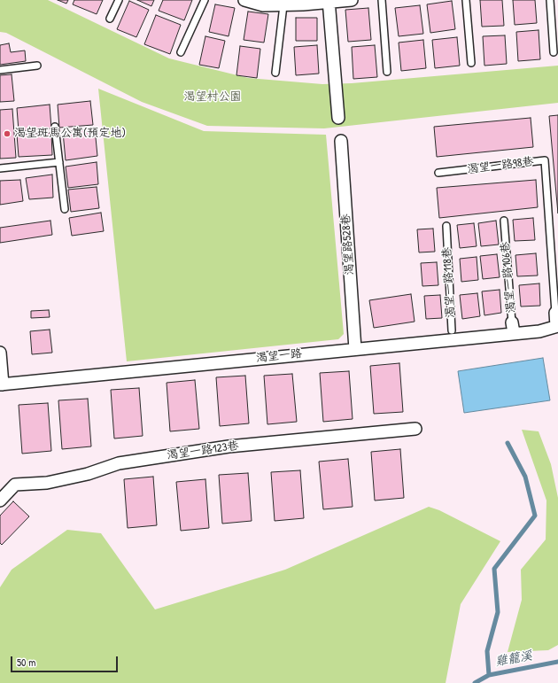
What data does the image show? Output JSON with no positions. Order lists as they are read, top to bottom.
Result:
{
  "streets": {
    "street": [
      "渴望一路98巷",
      "渴望路528巷",
      "渴望一路",
      "渴望一路123巷"
    ],
    "lane": ["渴望一路106巷", "渴望一路118巷"]
  },
  "crossings": [
    ["渴望一路98巷", "渴望一路"],
    ["渴望路528巷", "渴望一路"],
    ["渴望一路106巷", "渴望一路"],
    ["渴望一路118巷", "渴望一路"]
  ],
  "water": ["雞籠溪"],
  "parks": ["渴望村公園"],
  "places": ["渴望斑馬公寓(預定地)"],
  "scale_bar": "50 m"
}
